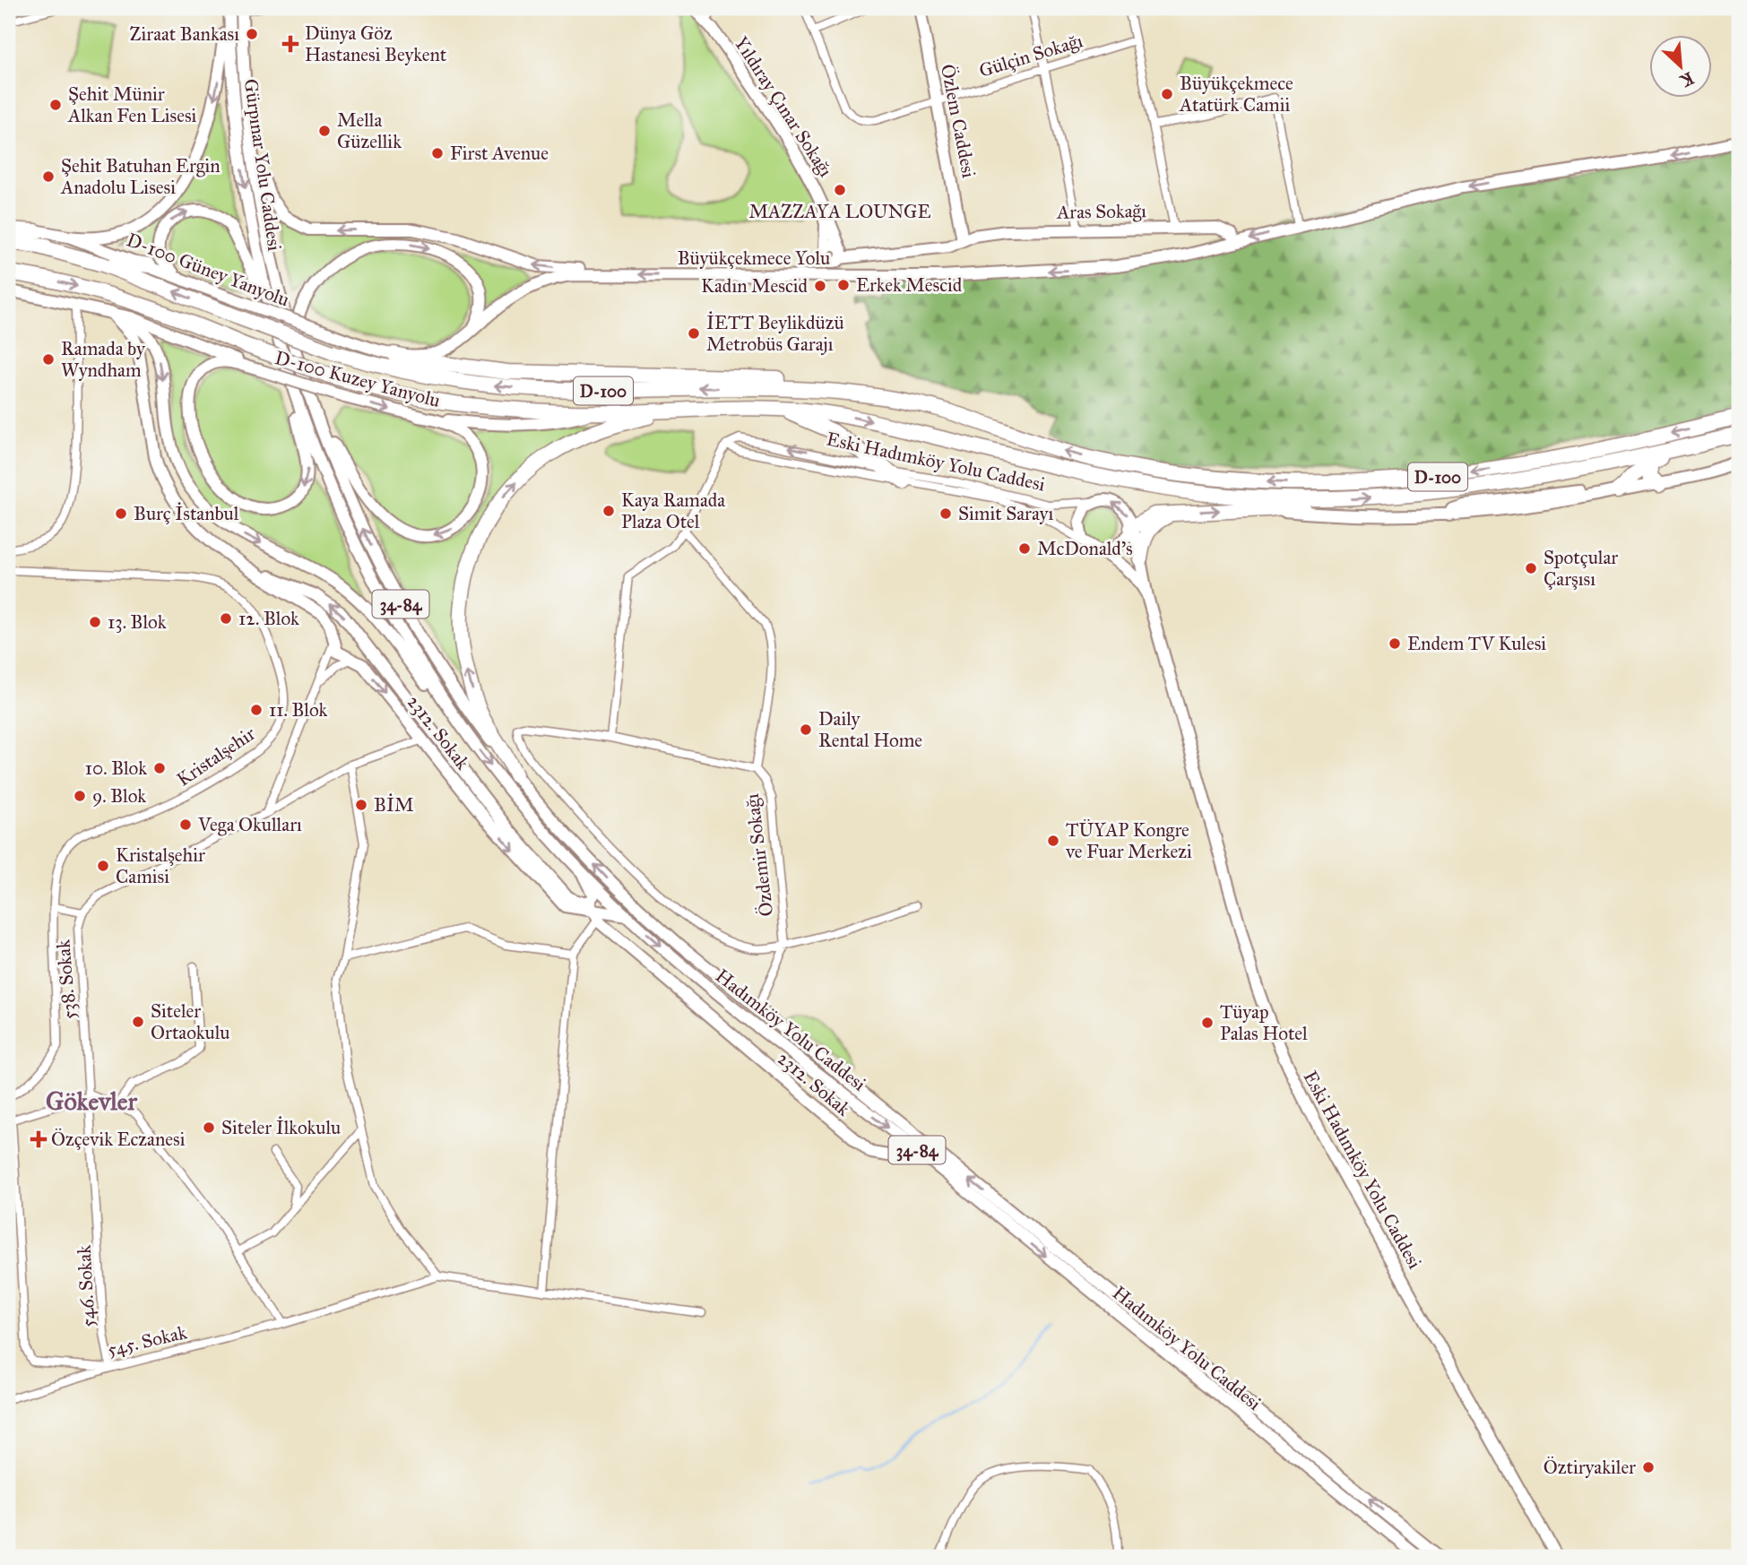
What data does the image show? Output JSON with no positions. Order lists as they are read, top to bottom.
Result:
{
  "streets": {
    "highway": ["D-100"],
    "main road": [
      "Yıldıray Çınar Sokağı",
      "Özlem Caddesi",
      "Gürpınar Yolu Caddesi",
      "Aras Sokağı",
      "Büyükçekmece Yolu",
      "D-100 Güney Yanyolu",
      "D-100 Kuzey Yanyolu",
      "Eski Hadımköy Yolu Caddesi",
      "34-84",
      "2312. Sokak",
      "Hadımköy Yolu Caddesi"
    ],
    "street": [
      "Gülçin Sokağı",
      "Kristalşehir",
      "Özdemir Sokağı",
      "538. Sokak",
      "546. Sokak",
      "545. Sokak"
    ]
  },
  "crossings": [
    ["Gülçin Sokağı", "Özlem Caddesi"],
    ["Yıldıray Çınar Sokağı", "Aras Sokağı"],
    ["Yıldıray Çınar Sokağı", "Büyükçekmece Yolu"],
    ["Özlem Caddesi", "Aras Sokağı"],
    ["Gürpınar Yolu Caddesi", "34-84"],
    ["Gürpınar Yolu Caddesi", "Hadımköy Yolu Caddesi"],
    ["Aras Sokağı", "Büyükçekmece Yolu"],
    ["Büyükçekmece Yolu", "D-100 Güney Yanyolu"],
    ["D-100 Kuzey Yanyolu", "D-100"],
    ["D-100 Kuzey Yanyolu", "2312. Sokak"],
    ["34-84", "Hadımköy Yolu Caddesi"],
    ["2312. Sokak", "538. Sokak"],
    ["2312. Sokak", "Hadımköy Yolu Caddesi"],
    ["Özdemir Sokağı", "Hadımköy Yolu Caddesi"],
    ["538. Sokak", "546. Sokak"],
    ["546. Sokak", "545. Sokak"]
  ],
  "one_way": ["Büyükçekmece Yolu"],
  "districts": ["Gökevler"],
  "places": {
    "other": [
      "Ziraat Bankası",
      "Büyükçekmece Atatürk Camii",
      "Şehit Münir Alkan Fen Lisesi",
      "Mella Güzellik",
      "First Avenue",
      "Şehit Batuhan Ergin Anadolu Lisesi",
      "MAZZAYA LOUNGE",
      "Erkek Mescid",
      "Kadın Mescid",
      "İETT Beylikdüzü Metrobüs Garajı",
      "Ramada by Wyndham",
      "Kaya Ramada Plaza Otel",
      "Burç İstanbul",
      "Simit Sarayı",
      "McDonald's",
      "Spotçular Çarşısı",
      "12. Blok",
      "13. Blok",
      "Endem TV Kulesi",
      "11. Blok",
      "Daily Rental Home",
      "10. Blok",
      "9. Blok",
      "BİM",
      "Vega Okulları",
      "TÜYAP Kongre ve Fuar Merkezi",
      "Kristalşehir Camisi",
      "Siteler Ortaokulu",
      "Tüyap Palas Hotel",
      "Siteler İlkokulu",
      "Öztiryakiler"
    ],
    "health": ["Dünya Göz Hastanesi Beykent", "Özçevik Eczanesi"]
  },
  "north": "bottom right"
}
